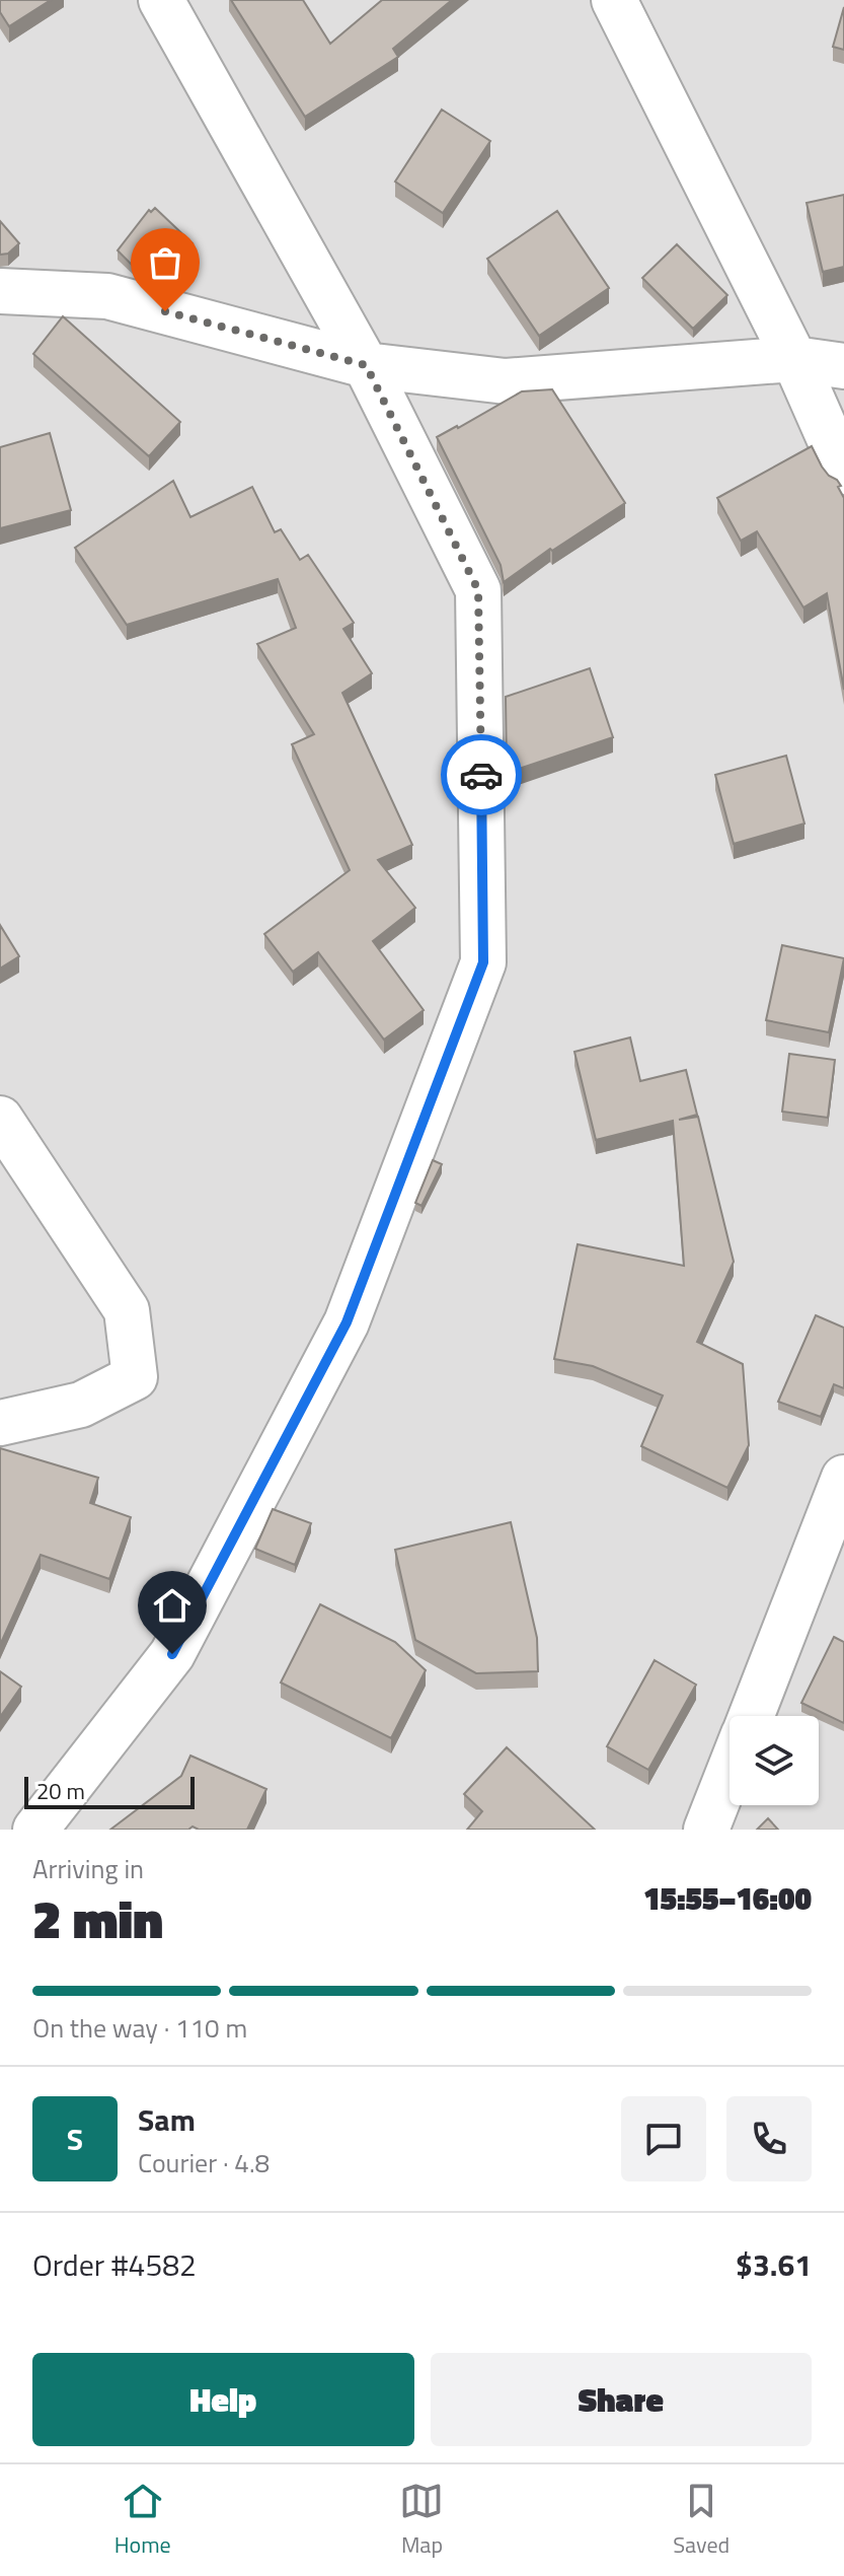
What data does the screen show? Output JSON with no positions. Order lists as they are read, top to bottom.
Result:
{
  "scale_bar": "20 m",
  "page": {
    "scale": "20 m",
    "heading": ["2 min", "Arriving in", "15:55–16:00"],
    "panel": [
      "Sam",
      "Courier · 4.8",
      "Order #4582",
      "$3.61"
    ],
    "bar": "On the way · 110 m",
    "round": "S",
    "buttons": ["Help", "Share"],
    "tabs": ["Home", "Map", "Saved"]
  }
}
